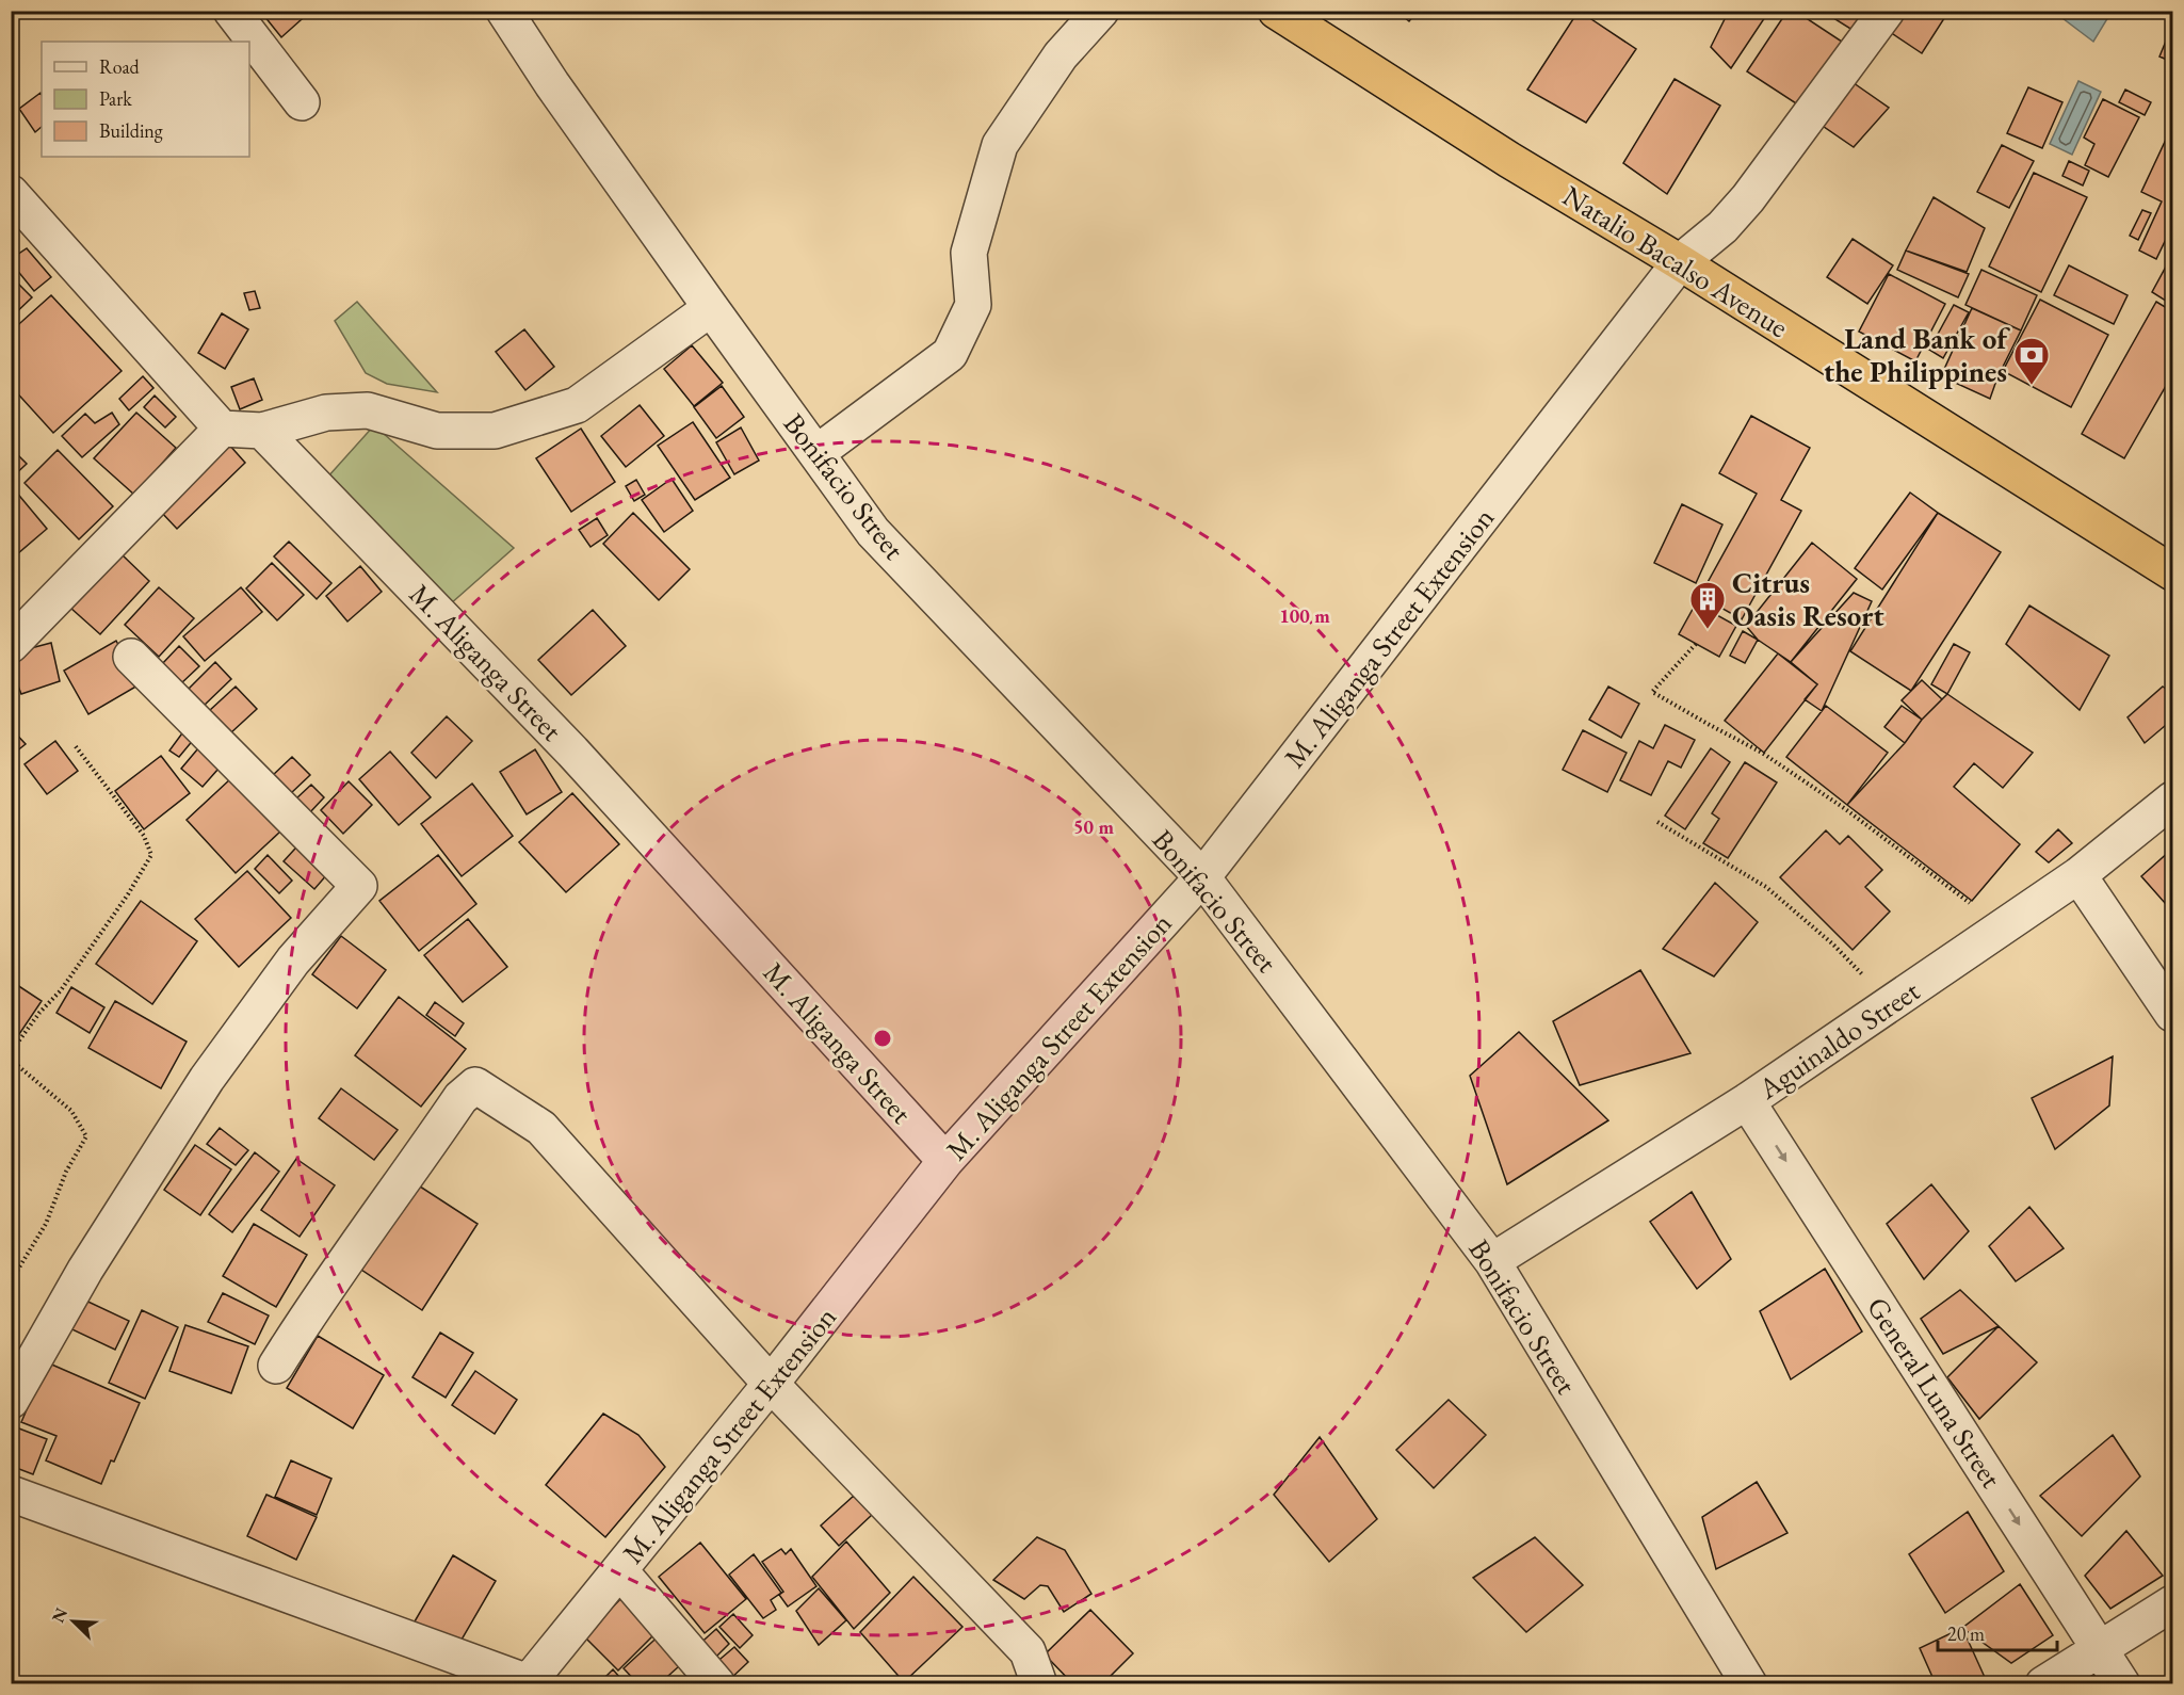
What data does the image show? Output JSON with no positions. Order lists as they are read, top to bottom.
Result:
{
  "streets": {
    "highway": ["Natalio Bacalso Avenue"],
    "street": [
      "Bonifacio Street",
      "M. Aliganga Street Extension",
      "M. Aliganga Street",
      "Aguinaldo Street",
      "General Luna Street"
    ]
  },
  "crossings": [
    ["Natalio Bacalso Avenue", "M. Aliganga Street Extension"],
    ["Bonifacio Street", "M. Aliganga Street Extension"],
    ["Bonifacio Street", "Aguinaldo Street"],
    ["M. Aliganga Street Extension", "M. Aliganga Street"],
    ["Aguinaldo Street", "General Luna Street"]
  ],
  "one_way": ["General Luna Street"],
  "places": {
    "bank": ["Land Bank of the Philippines"],
    "building": ["Citrus Oasis Resort"]
  },
  "legend": ["Road", "Park", "Building"],
  "scale_bar": "20 m",
  "north": "top left",
  "rings": ["100 m", "50 m"]
}
